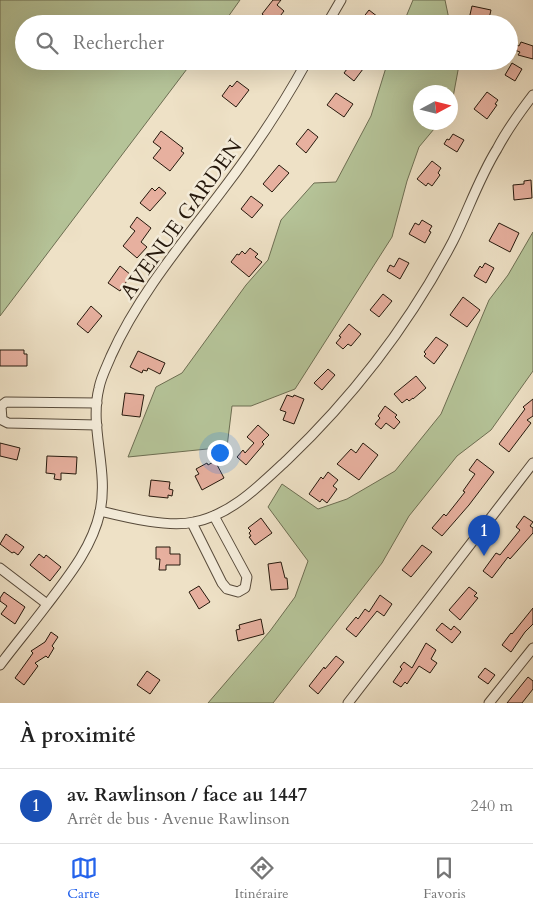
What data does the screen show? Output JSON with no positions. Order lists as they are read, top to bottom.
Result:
{
  "streets": {
    "street": ["AVENUE GARDEN"]
  },
  "north": "right",
  "page": {
    "search": "Rechercher",
    "pins": "1",
    "heading": "À proximité",
    "list": [
      {
        "mark": "1",
        "name": "av. Rawlinson / face au 1447",
        "note": "Arrêt de bus · Avenue Rawlinson",
        "value": "240 m"
      }
    ],
    "nav": ["Carte", "Itinéraire", "Favoris"]
  }
}
